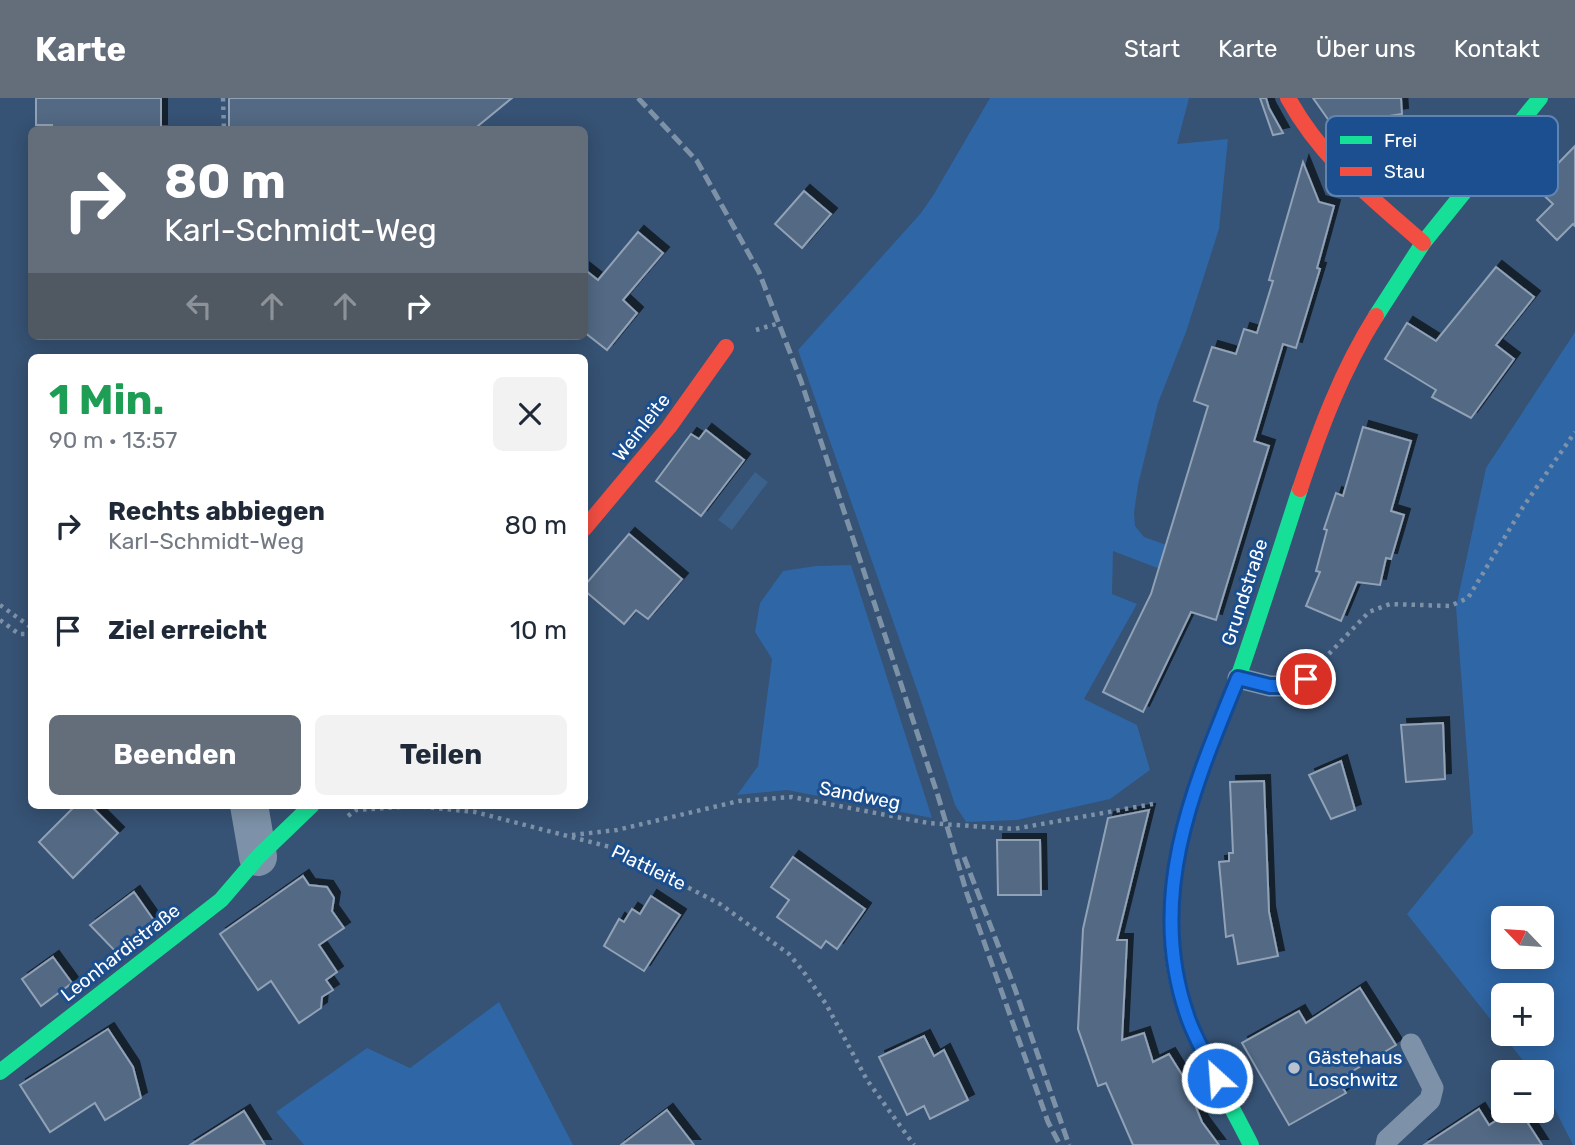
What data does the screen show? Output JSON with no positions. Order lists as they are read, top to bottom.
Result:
{
  "streets": {
    "main road": ["Weinleite", "Grundstraße", "Leonhardistraße"],
    "path": ["Sandweg", "Plattleite"]
  },
  "crossings": [
    ["Sandweg", "Plattleite"]
  ],
  "places": ["Gästehaus Loschwitz"],
  "legend": ["Frei", "Stau"],
  "north": "top left",
  "page": {
    "header": "Karte",
    "nav": [
      "Start",
      "Karte",
      "Über uns",
      "Kontakt"
    ],
    "turn": ["80 m", "Karl-Schmidt-Weg"],
    "heading": ["1 Min.", "90 m · 13:57"],
    "list": [
      {
        "name": "Rechts abbiegen",
        "note": "Karl-Schmidt-Weg",
        "value": "80 m"
      },
      {
        "name": "Ziel erreicht",
        "value": "10 m"
      }
    ],
    "buttons": ["Beenden", "Teilen"],
    "map_buttons": ["+", "−"]
  }
}
